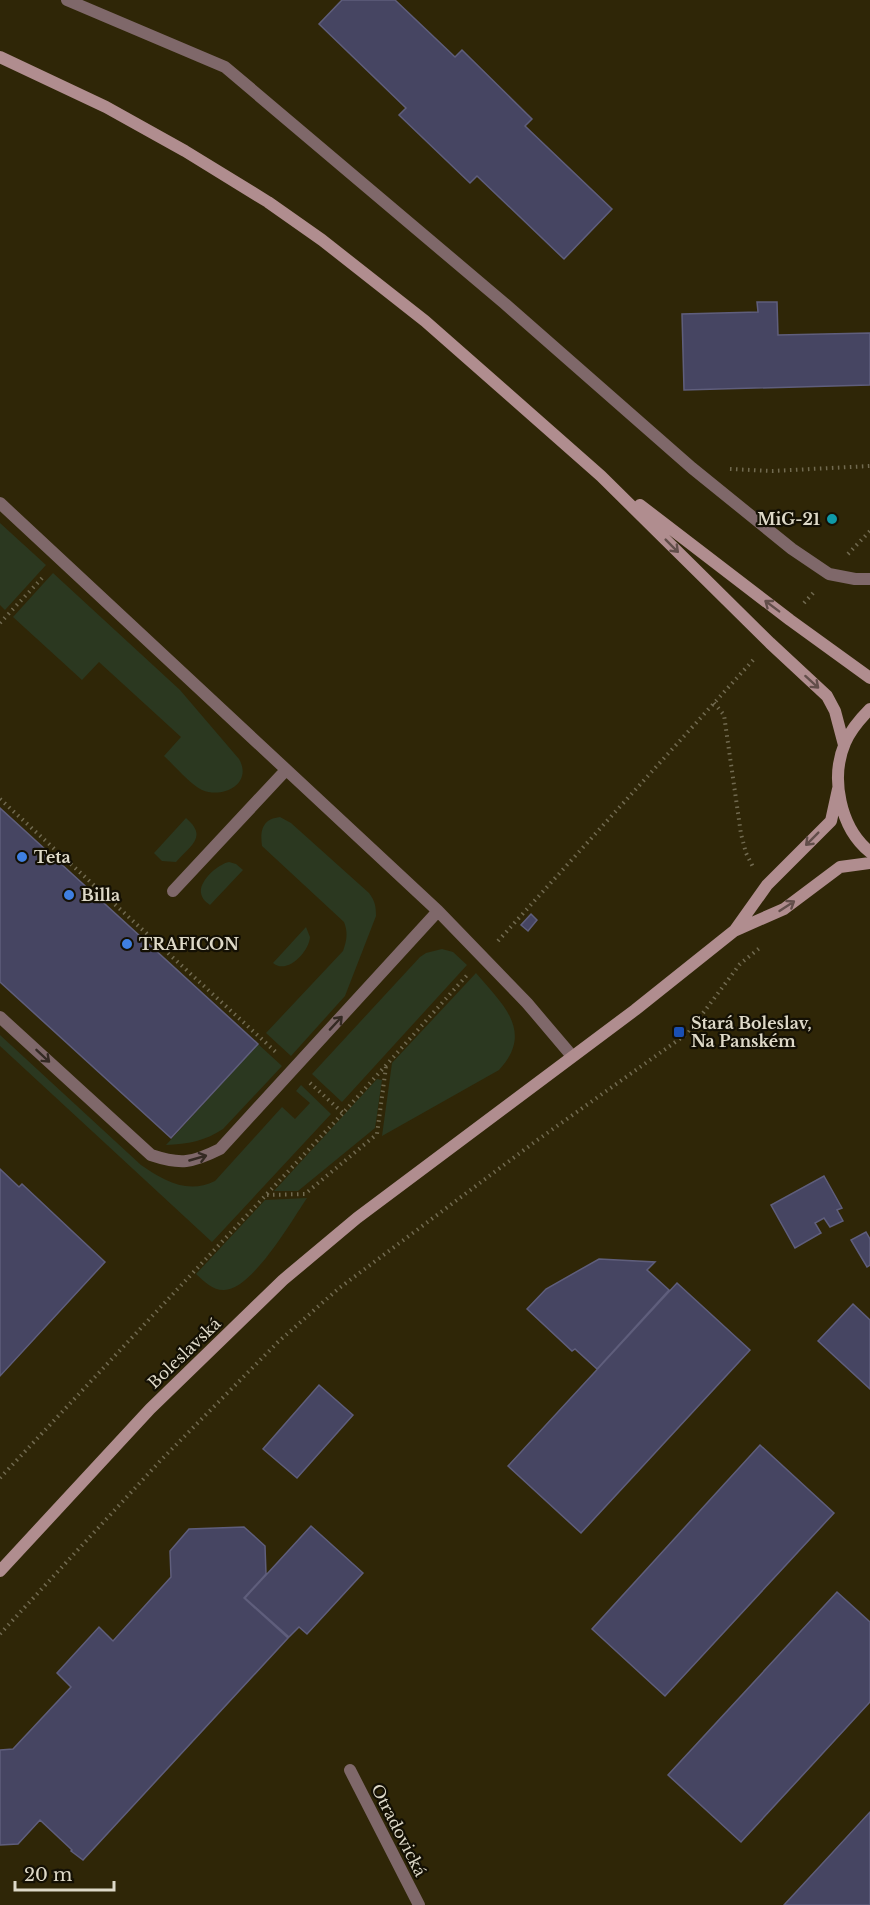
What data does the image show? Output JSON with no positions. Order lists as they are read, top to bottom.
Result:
{
  "streets": {
    "main road": ["Boleslavská"],
    "street": ["Otradovická"]
  },
  "places": {
    "other": [
      "MiG-21",
      "Teta",
      "Billa",
      "TRAFICON"
    ],
    "transit": ["Stará Boleslav, Na Panském"]
  },
  "scale_bar": "20 m"
}
